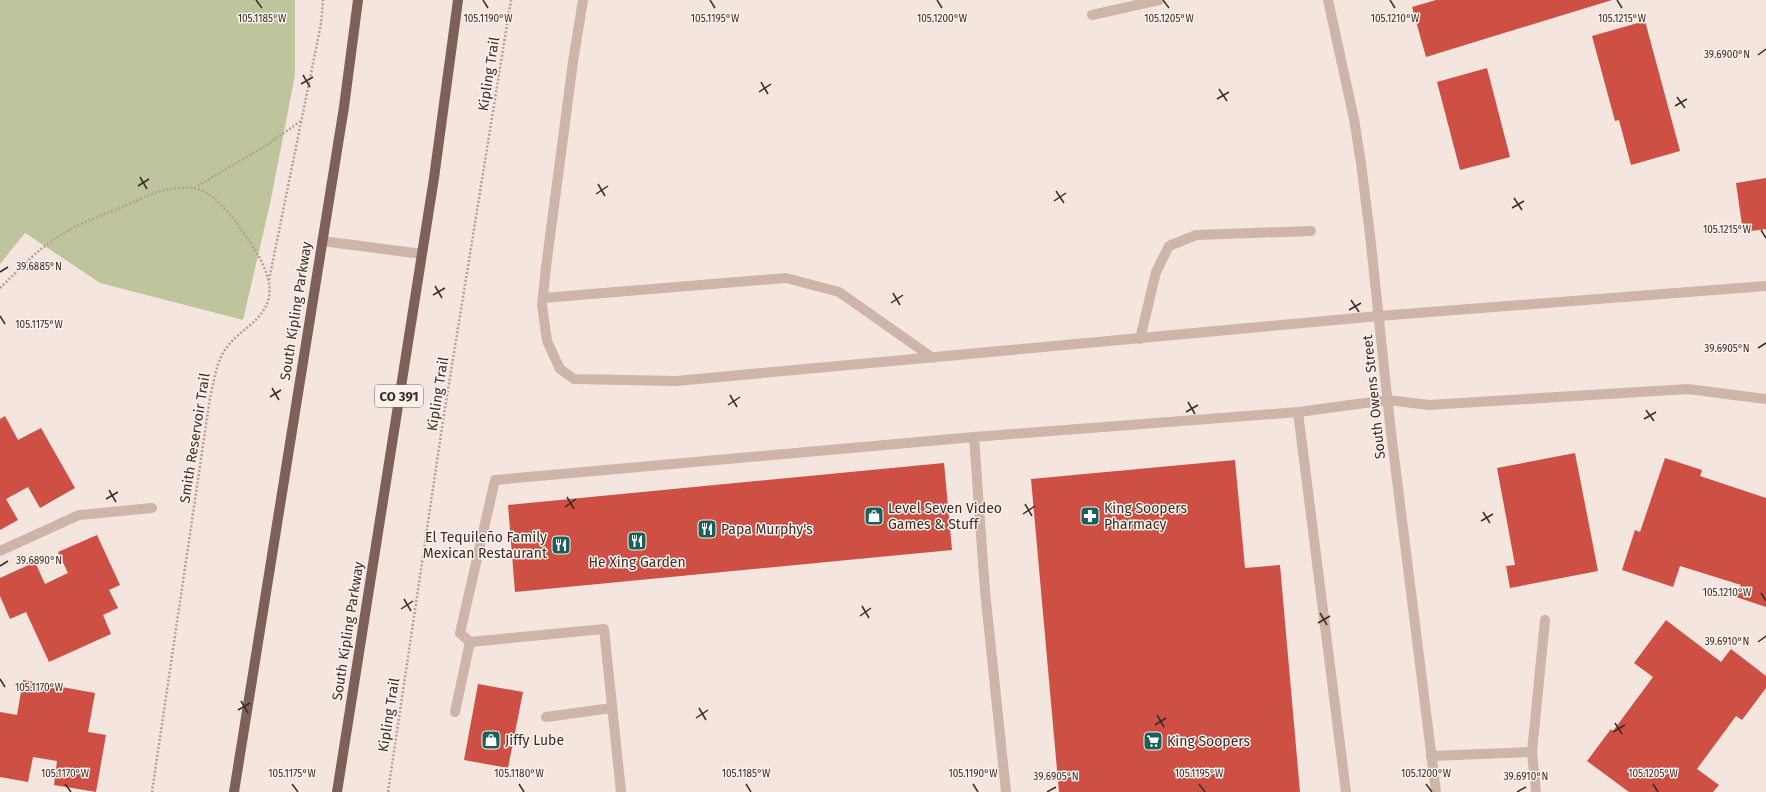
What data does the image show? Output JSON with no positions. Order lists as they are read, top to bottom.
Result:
{
  "streets": {
    "main road": ["South Kipling Parkway", "CO 391"],
    "street": ["South Owens Street"],
    "path": ["Kipling Trail", "Smith Reservoir Trail"]
  },
  "places": {
    "shop": ["Level Seven Video Games & Stuff", "Jiffy Lube"],
    "pharmacy": ["King Soopers Pharmacy"],
    "restaurant": ["Papa Murphy's", "He Xing Garden", "El Tequileño Family Mexican Restaurant"],
    "supermarket": ["King Soopers"]
  },
  "coordinates": [
    "105.1185°W",
    "105.1190°W",
    "105.1195°W",
    "105.1200°W",
    "105.1205°W",
    "105.1210°W",
    "105.1215°W",
    "39.6900°N",
    "39.6885°N",
    "105.1175°W",
    "39.6905°N",
    "39.6890°N",
    "39.6910°N",
    "105.1170°W",
    "105.1180°W"
  ]
}
